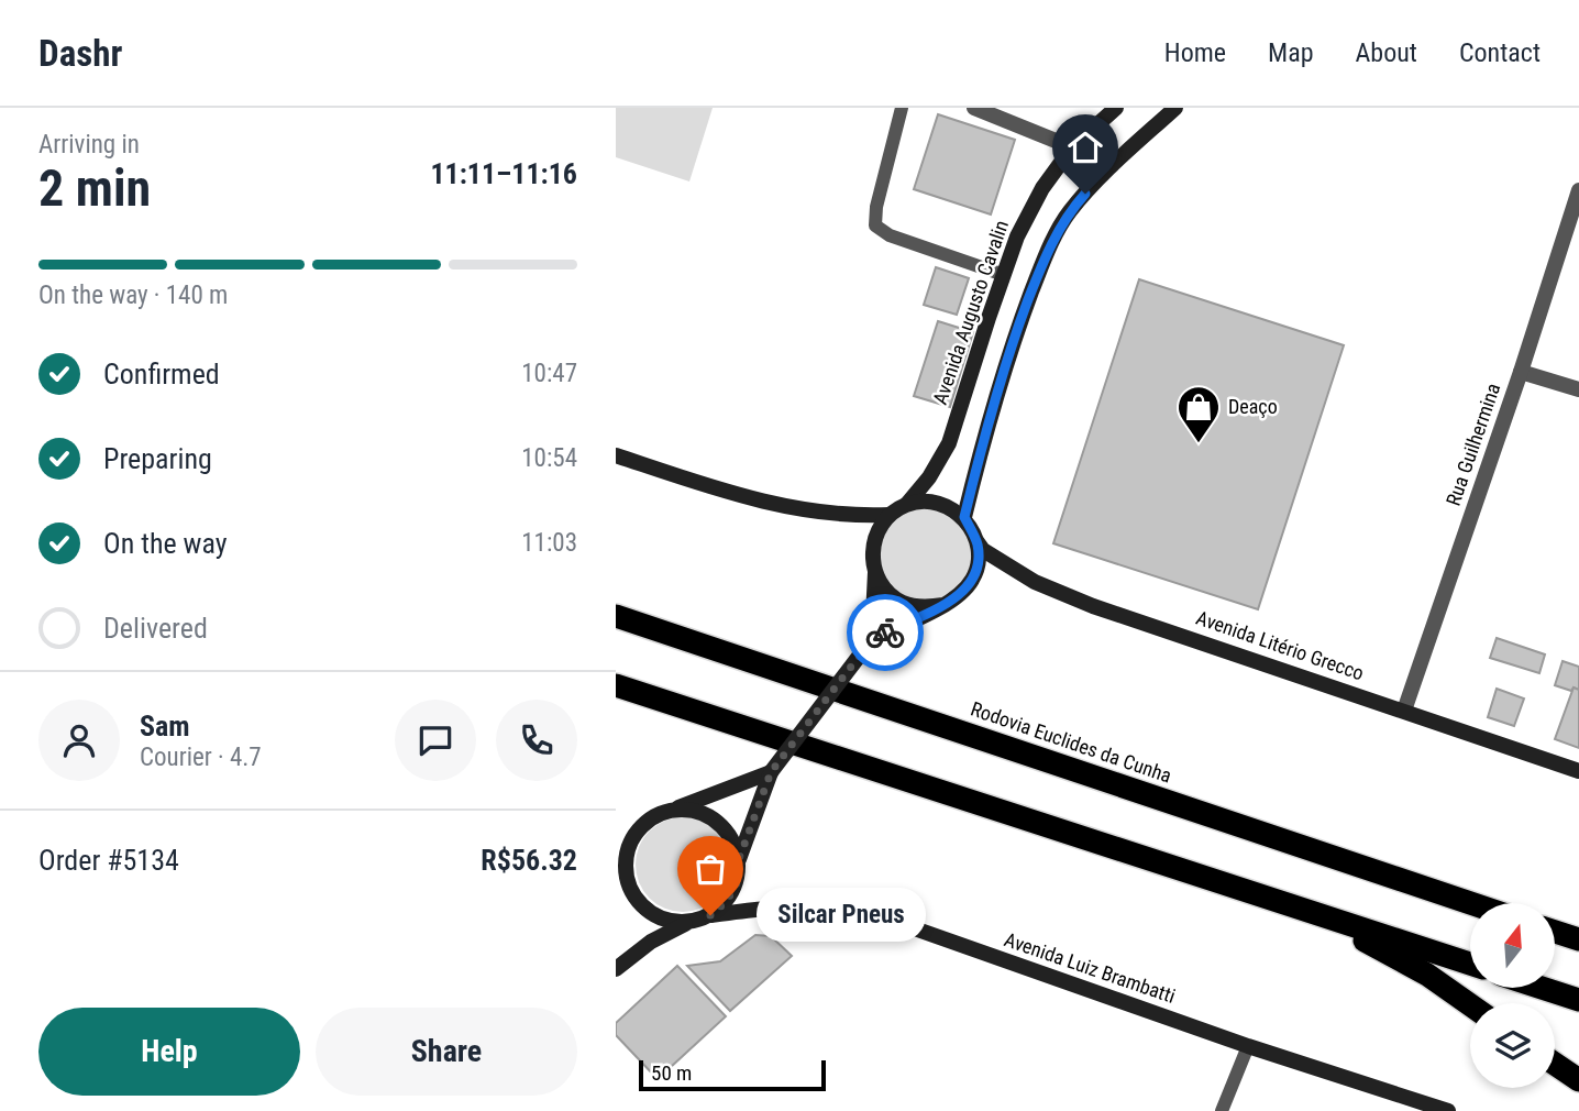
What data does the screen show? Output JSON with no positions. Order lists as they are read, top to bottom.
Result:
{
  "streets": {
    "highway": ["Rodovia Euclides da Cunha"],
    "main road": ["Avenida Augusto Cavalin", "Avenida Litério Grecco", "Avenida Luiz Brambatti"],
    "street": ["Rua Guilhermina"]
  },
  "crossings": [
    ["Avenida Augusto Cavalin", "Avenida Litério Grecco"],
    ["Rua Guilhermina", "Avenida Litério Grecco"]
  ],
  "places": {
    "shop": ["Deaço"],
    "other": ["Silcar Pneus"]
  },
  "scale_bar": "50 m",
  "north": "top",
  "page": {
    "header": "Dashr",
    "nav": [
      "Home",
      "Map",
      "About",
      "Contact"
    ],
    "heading": ["2 min", "Arriving in", "11:11–11:16"],
    "panel": [
      "Sam",
      "Courier · 4.7",
      "Order #5134",
      "R$56.32"
    ],
    "bar": "On the way · 140 m",
    "list": [
      ["Confirmed", "10:47"],
      ["Preparing", "10:54"],
      ["On the way", "11:03"],
      "Delivered"
    ],
    "bubble": "Silcar Pneus",
    "buttons": ["Help", "Share"],
    "scale": "50 m"
  }
}
